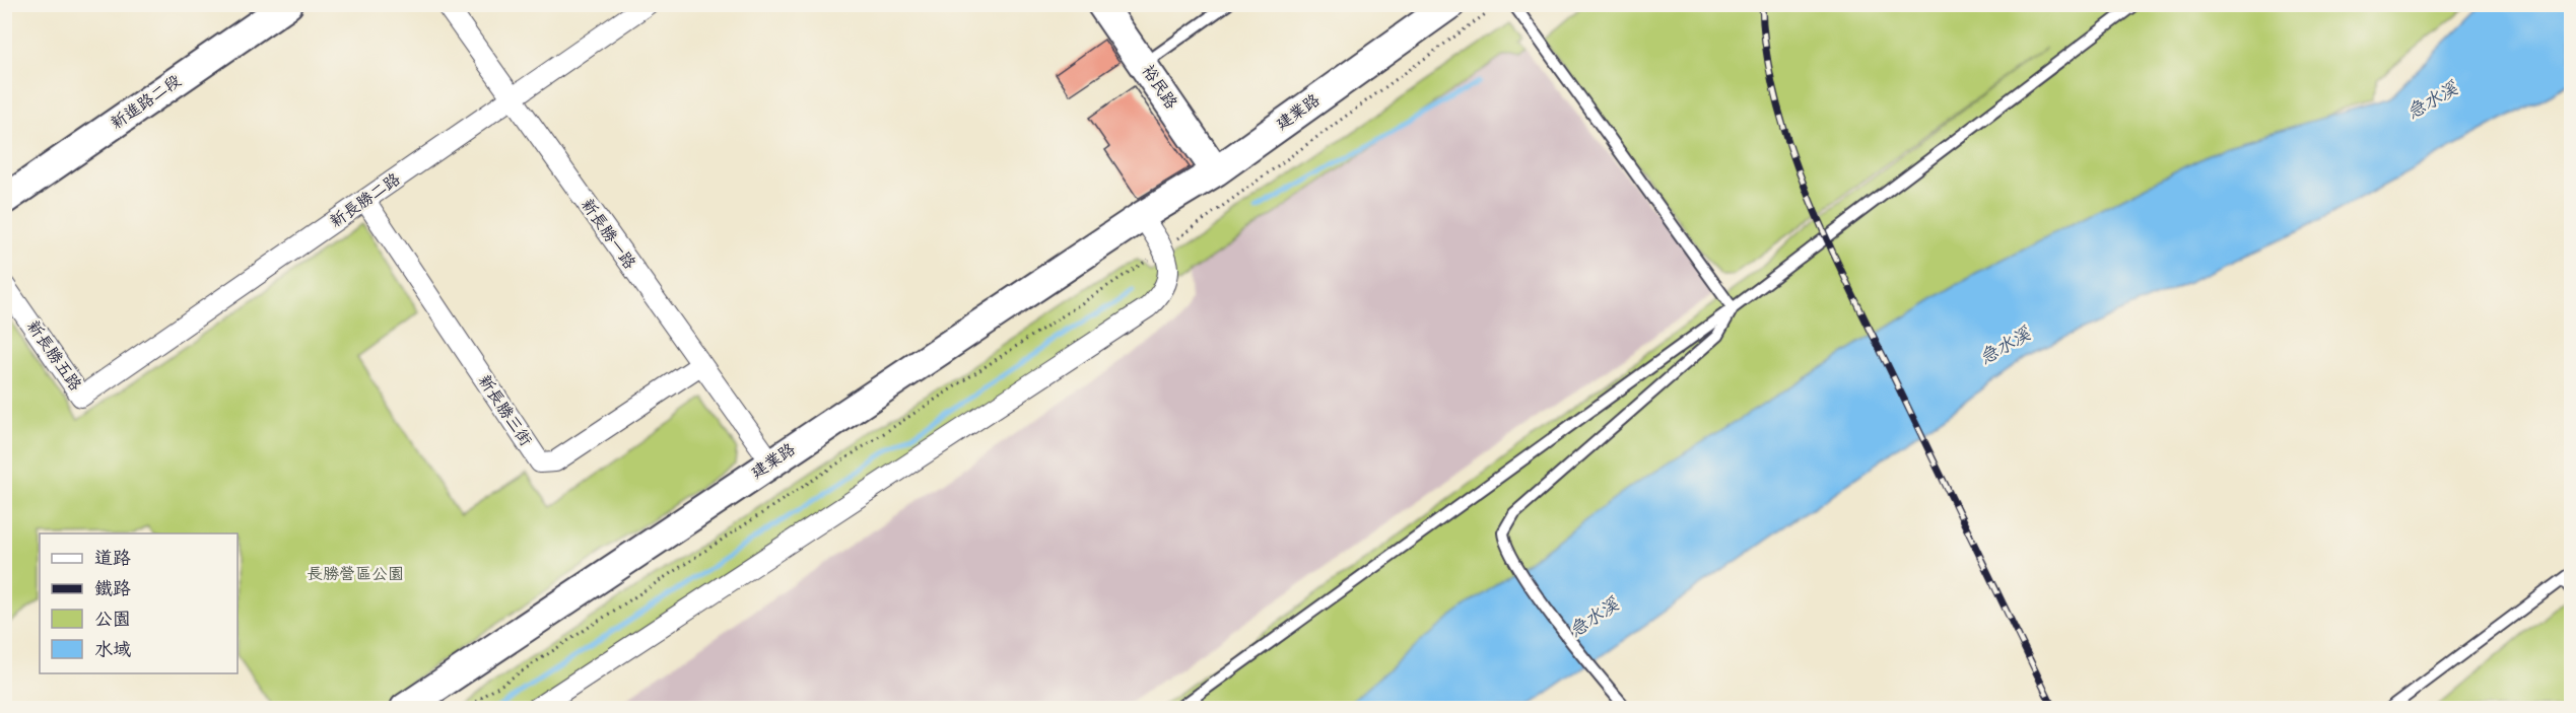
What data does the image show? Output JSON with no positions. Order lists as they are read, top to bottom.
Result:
{
  "streets": {
    "street": [
      "裕民路",
      "新進路二段",
      "建業路",
      "新長勝二路",
      "新長勝一路",
      "新長勝五路",
      "新長勝三街"
    ]
  },
  "crossings": [
    ["裕民路", "建業路"],
    ["建業路", "新長勝一路"],
    ["新長勝二路", "新長勝一路"],
    ["新長勝二路", "新長勝五路"],
    ["新長勝二路", "新長勝三街"],
    ["新長勝一路", "新長勝三街"]
  ],
  "water": ["急水溪"],
  "parks": ["長勝營區公園"],
  "legend": [
    "道路",
    "鐵路",
    "公園",
    "水域"
  ]
}
